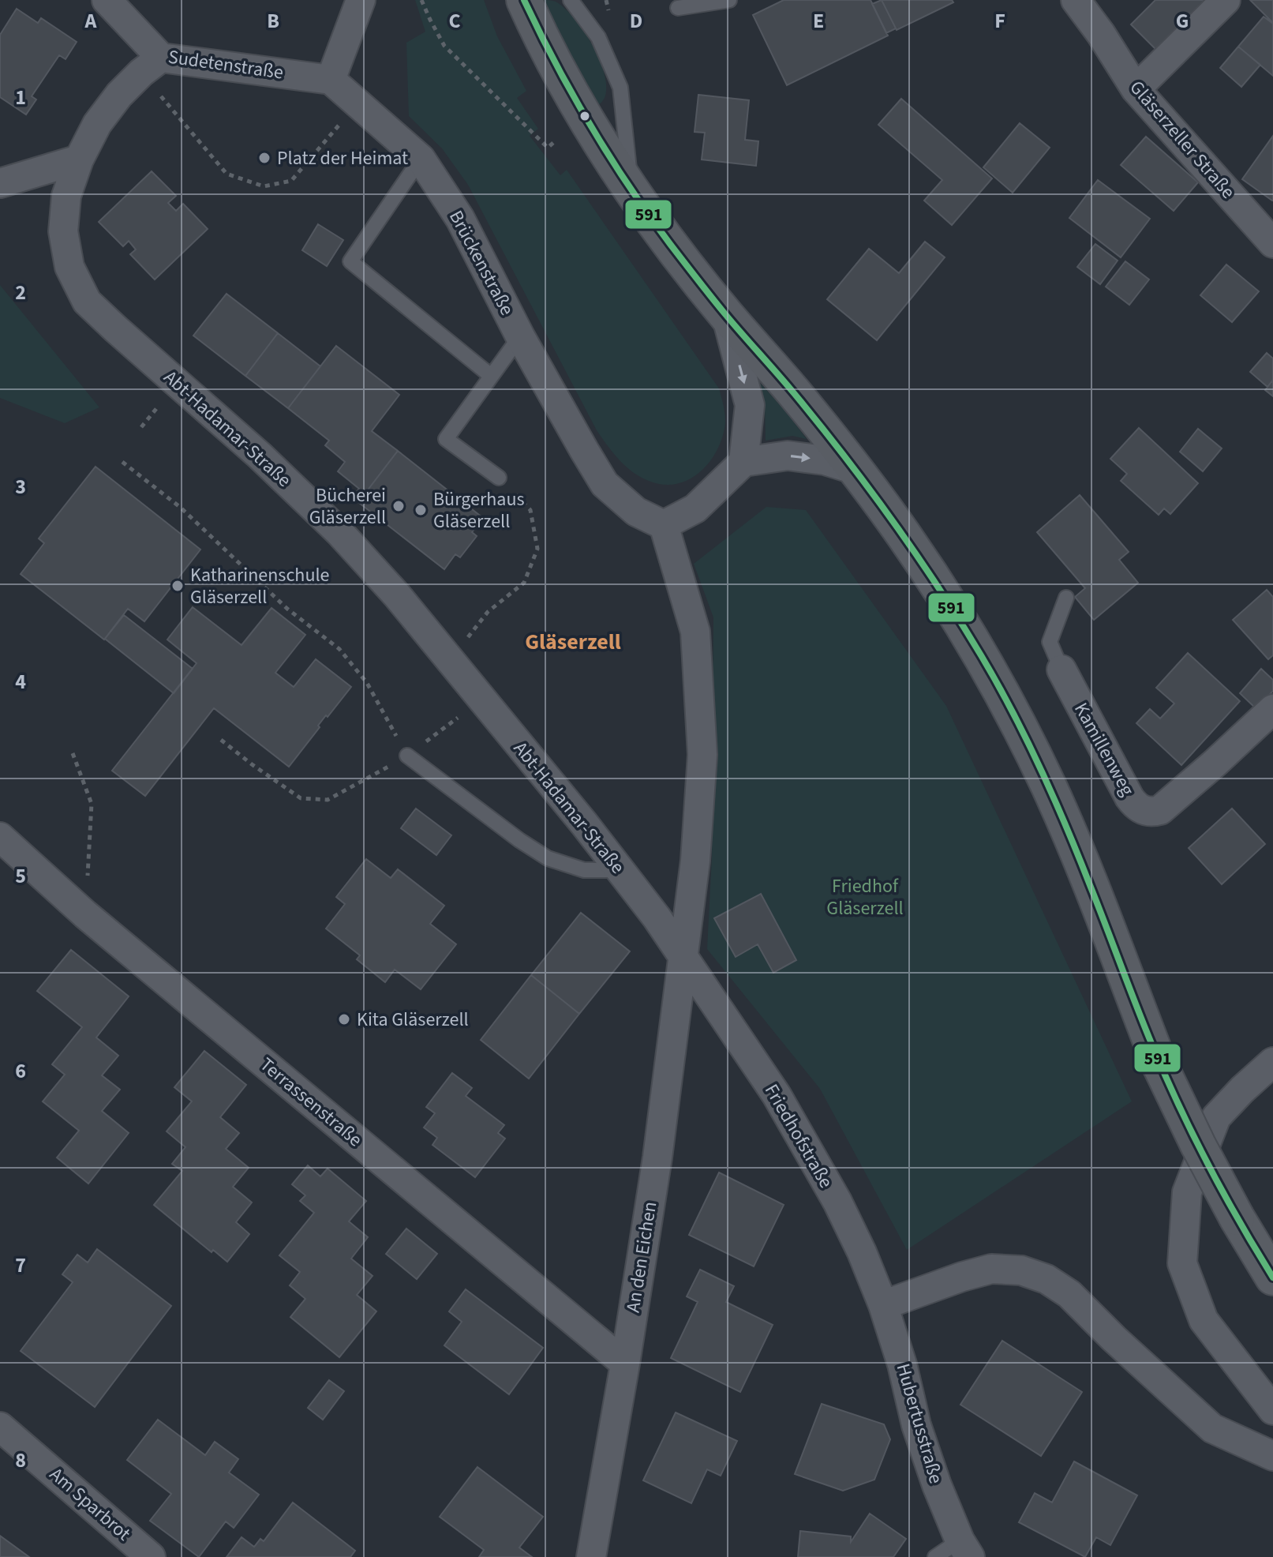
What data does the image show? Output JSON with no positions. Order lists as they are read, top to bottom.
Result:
{
  "streets": {
    "street": [
      "Sudetenstraße",
      "Gläserzeller Straße",
      "Brückenstraße",
      "Abt-Hadamar-Straße",
      "Kamillenweg",
      "Terrassenstraße",
      "Friedhofstraße",
      "An den Eichen",
      "Hubertusstraße",
      "Am Sparbrot"
    ]
  },
  "crossings": [
    ["Sudetenstraße", "Brückenstraße"],
    ["Sudetenstraße", "Abt-Hadamar-Straße"],
    ["Abt-Hadamar-Straße", "Friedhofstraße"],
    ["Abt-Hadamar-Straße", "An den Eichen"],
    ["Terrassenstraße", "An den Eichen"],
    ["Friedhofstraße", "An den Eichen"],
    ["Friedhofstraße", "Hubertusstraße"]
  ],
  "districts": ["Gläserzell"],
  "parks": ["Friedhof Gläserzell"],
  "places": [
    "Platz der Heimat",
    "Bücherei Gläserzell",
    "Bürgerhaus Gläserzell",
    "Katharinenschule Gläserzell",
    "Kita Gläserzell"
  ],
  "lines": ["transit line 591"],
  "grid": {
    "columns": [
      "A",
      "B",
      "C",
      "D",
      "E",
      "F",
      "G"
    ],
    "rows": [
      "1",
      "2",
      "3",
      "4",
      "5",
      "6",
      "7",
      "8"
    ]
  }
}
